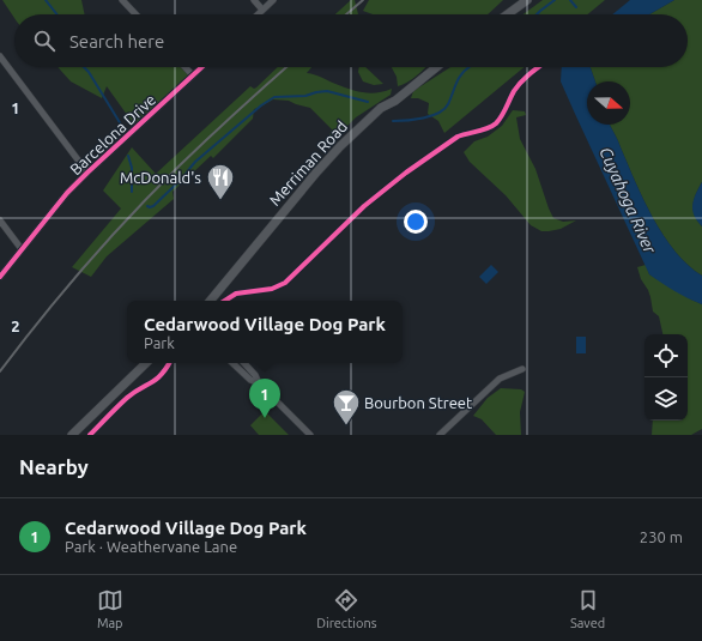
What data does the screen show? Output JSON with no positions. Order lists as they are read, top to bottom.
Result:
{
  "streets": {
    "main road": ["Merriman Road"],
    "street": ["Barcelona Drive"]
  },
  "water": ["Cuyahoga River"],
  "places": {
    "restaurant": ["McDonald's"],
    "bar": ["Bourbon Street"]
  },
  "north": "right",
  "page": {
    "search": "Search here",
    "popup": ["Cedarwood Village Dog Park", "Park"],
    "pins": "1",
    "heading": "Nearby",
    "list": [
      {
        "mark": "1",
        "name": "Cedarwood Village Dog Park",
        "note": "Park · Weathervane Lane",
        "value": "230 m"
      }
    ],
    "nav": ["Map", "Directions", "Saved"]
  },
  "grid": {
    "rows": ["1", "2"]
  }
}
